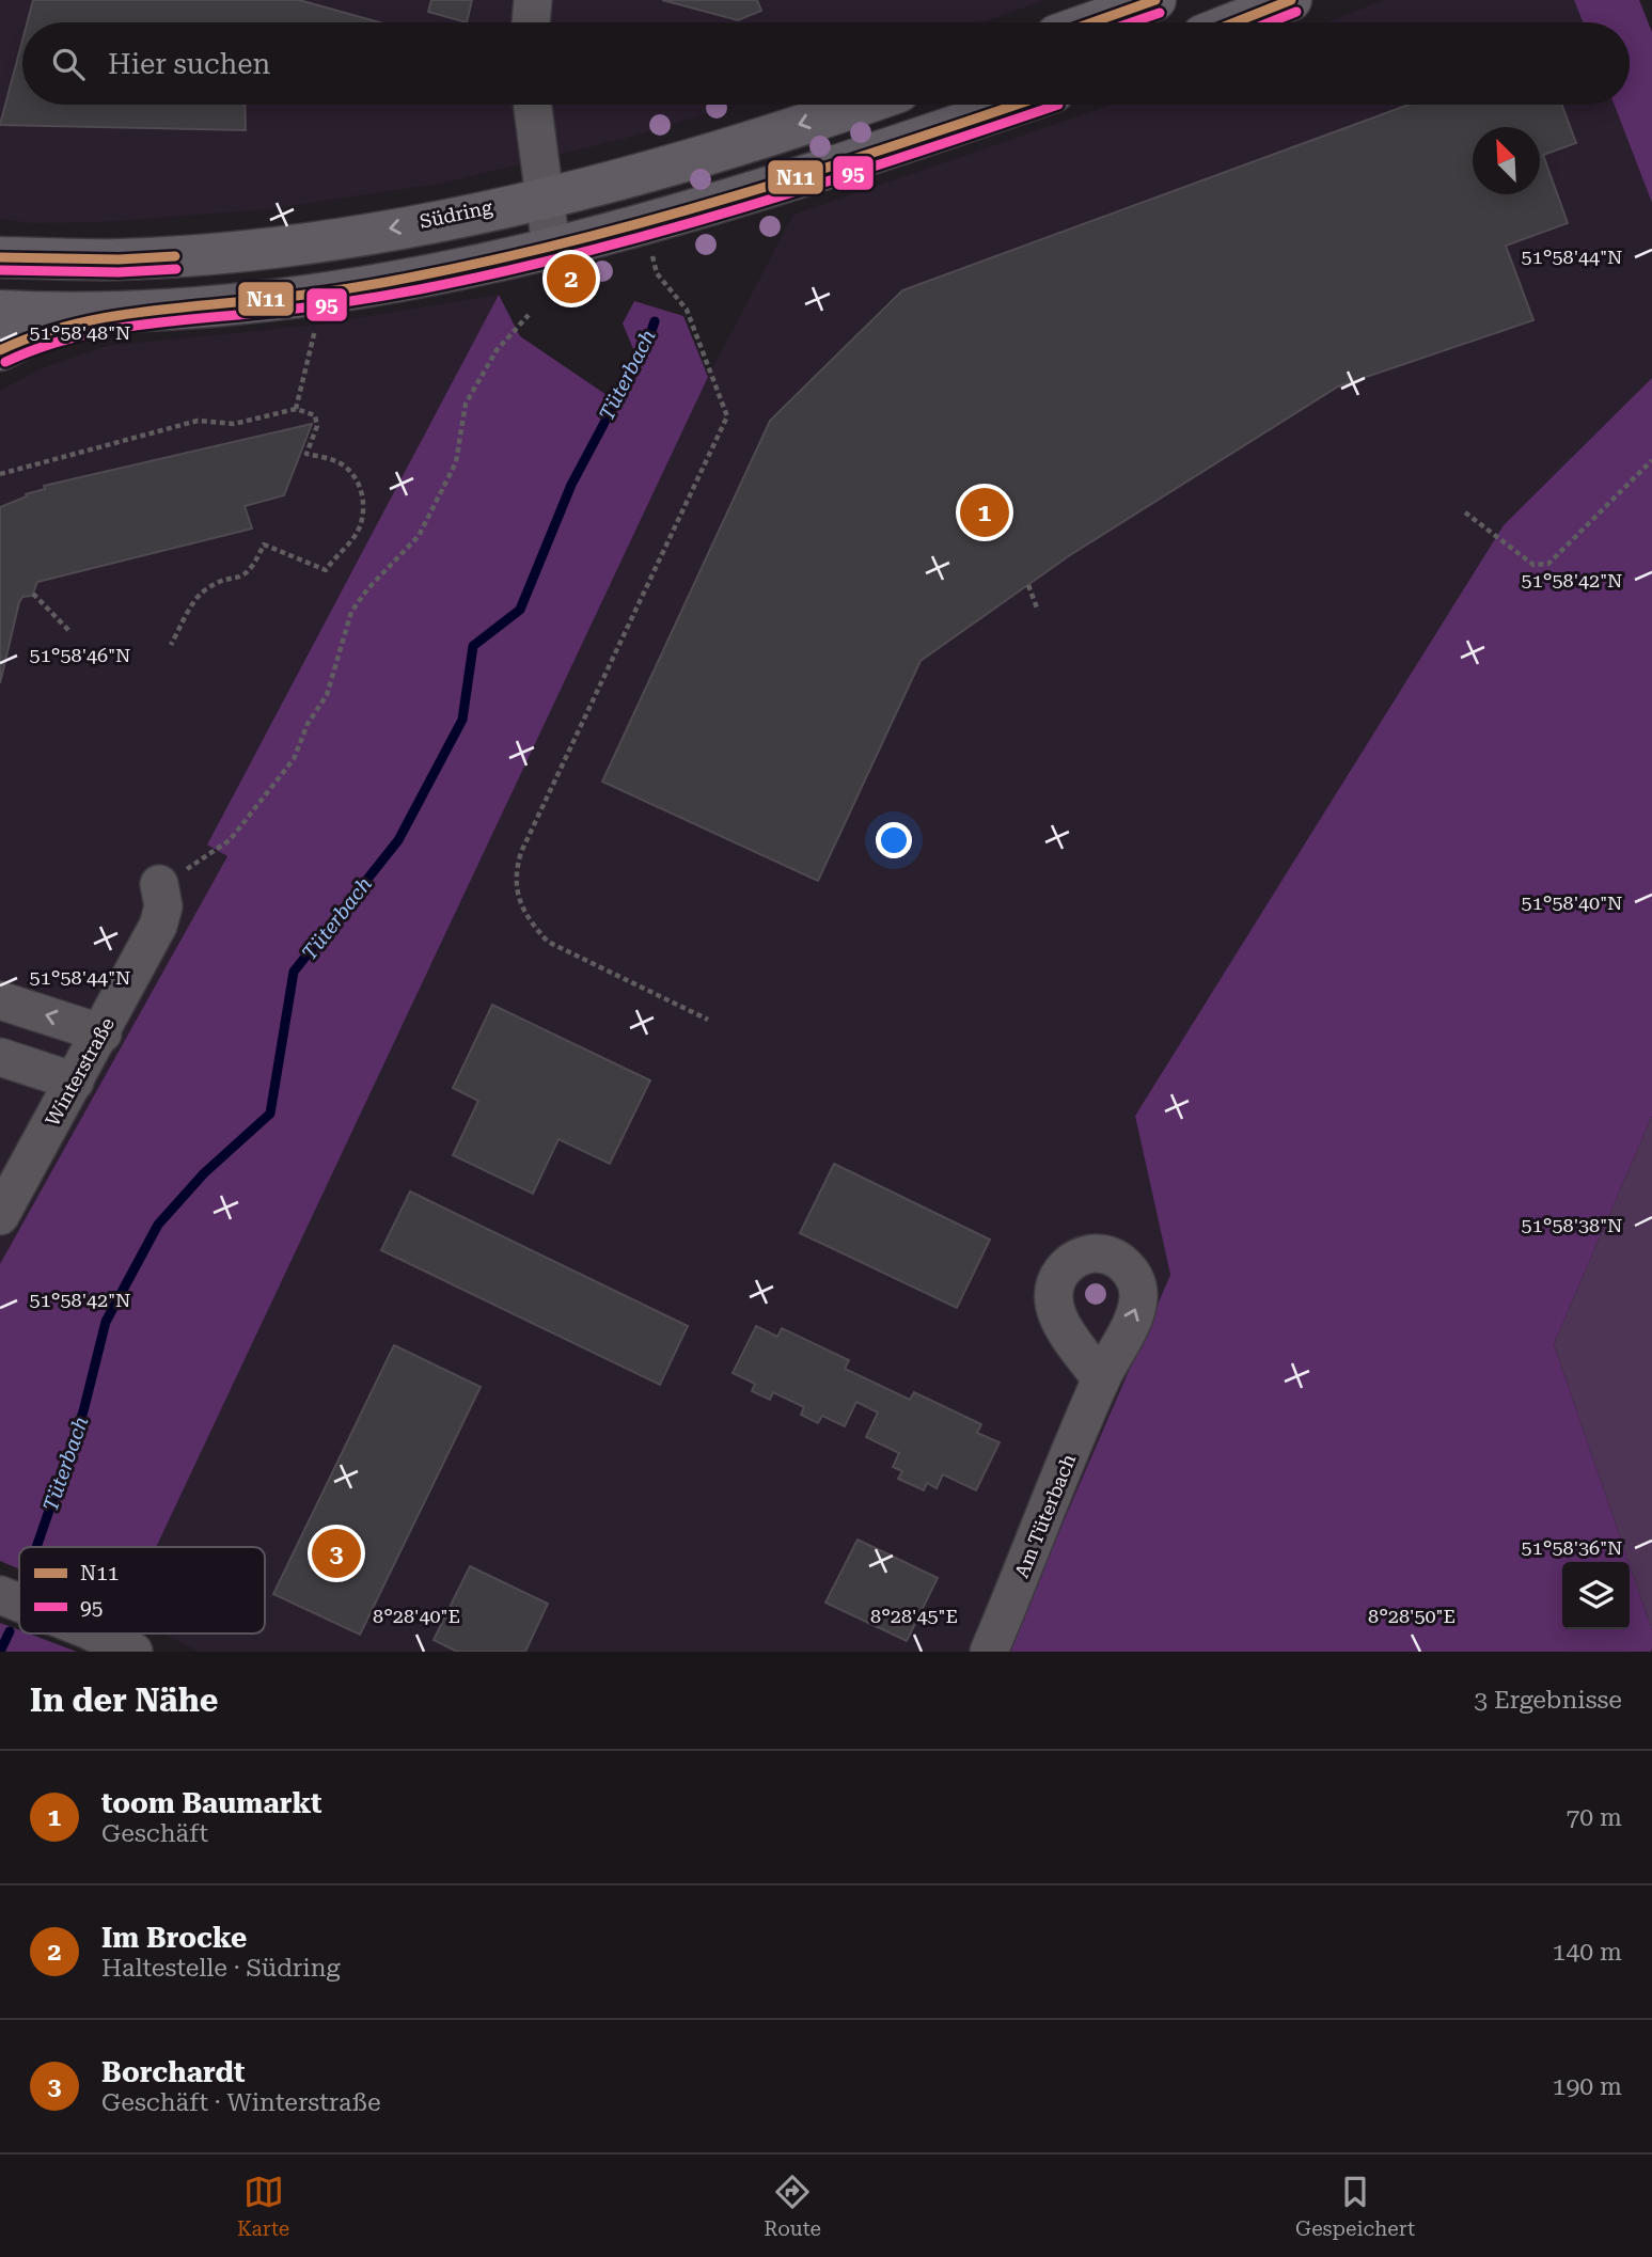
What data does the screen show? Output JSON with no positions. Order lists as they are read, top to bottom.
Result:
{
  "streets": {
    "main road": ["Südring"],
    "street": ["Winterstraße", "Am Tüterbach"]
  },
  "water": ["Tüterbach"],
  "lines": ["transit line N11", "transit line 95"],
  "legend": ["N11", "95"],
  "north": "top left",
  "page": {
    "search": "Hier suchen",
    "pins": ["2", "1", "3"],
    "heading": ["In der Nähe", "3 Ergebnisse"],
    "list": [
      {
        "mark": "1",
        "name": "toom Baumarkt",
        "note": "Geschäft",
        "value": "70 m"
      },
      {
        "mark": "2",
        "name": "Im Brocke",
        "note": "Haltestelle · Südring",
        "value": "140 m"
      },
      {
        "mark": "3",
        "name": "Borchardt",
        "note": "Geschäft · Winterstraße",
        "value": "190 m"
      }
    ],
    "nav": ["Karte", "Route", "Gespeichert"]
  },
  "coordinates": [
    "51°58'44\"N",
    "51°58'48\"N",
    "51°58'42\"N",
    "51°58'46\"N",
    "51°58'40\"N",
    "51°58'38\"N",
    "51°58'36\"N",
    "8°28'40\"E",
    "8°28'45\"E",
    "8°28'50\"E"
  ]
}
